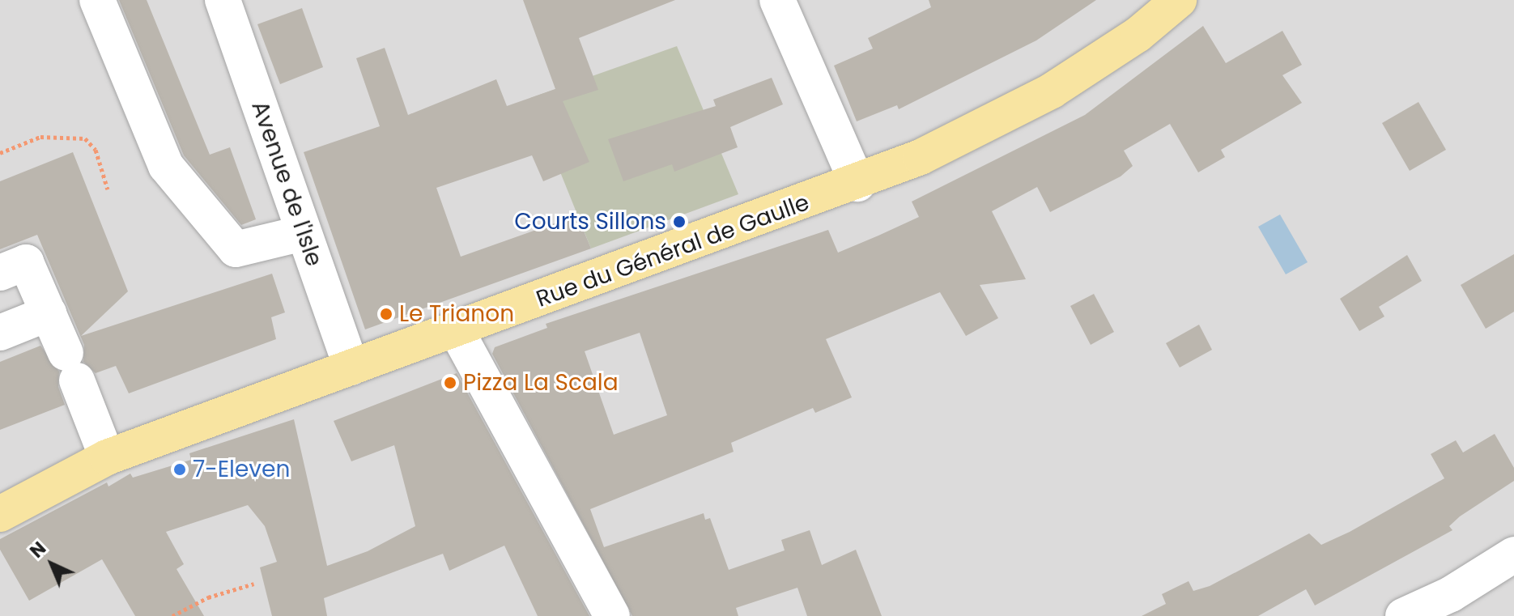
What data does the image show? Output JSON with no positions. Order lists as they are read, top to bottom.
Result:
{
  "streets": {
    "main road": ["Rue du Général de Gaulle"],
    "street": ["Avenue de l'Isle"]
  },
  "crossings": [
    ["Avenue de l'Isle", "Rue du Général de Gaulle"]
  ],
  "places": [
    "Courts Sillons",
    "Le Trianon",
    "Pizza La Scala",
    "7-Eleven"
  ],
  "north": "top left"
}
